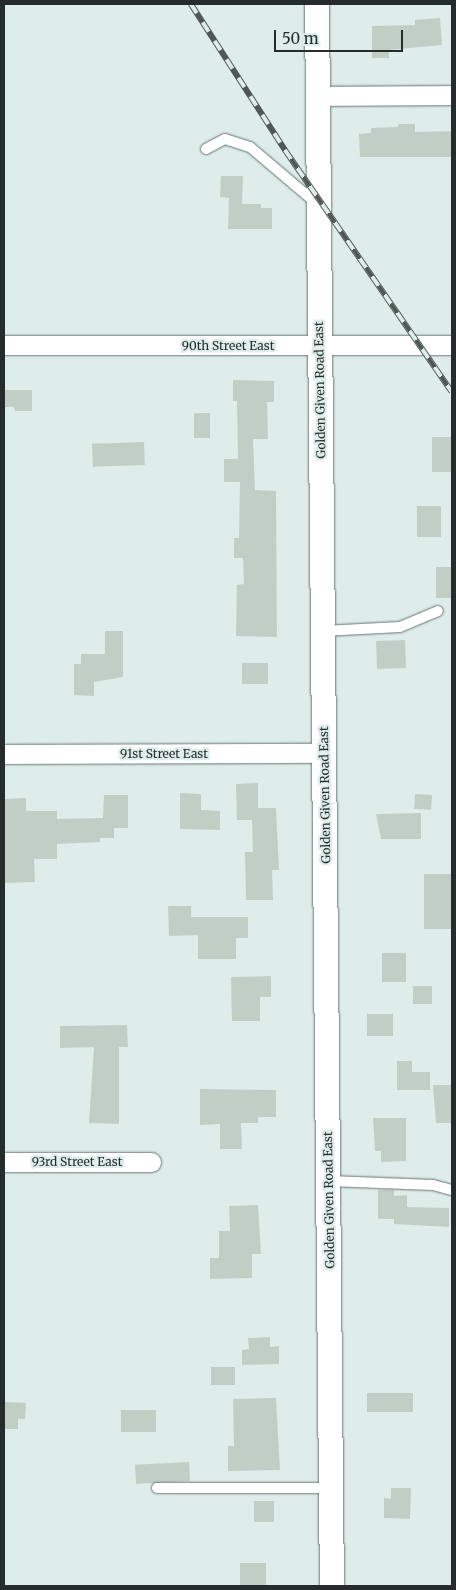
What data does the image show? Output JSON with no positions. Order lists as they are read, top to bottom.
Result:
{
  "streets": {
    "street": [
      "90th Street East",
      "Golden Given Road East",
      "91st Street East",
      "93rd Street East"
    ]
  },
  "crossings": [
    ["90th Street East", "Golden Given Road East"],
    ["Golden Given Road East", "91st Street East"]
  ],
  "scale_bar": "50 m"
}
